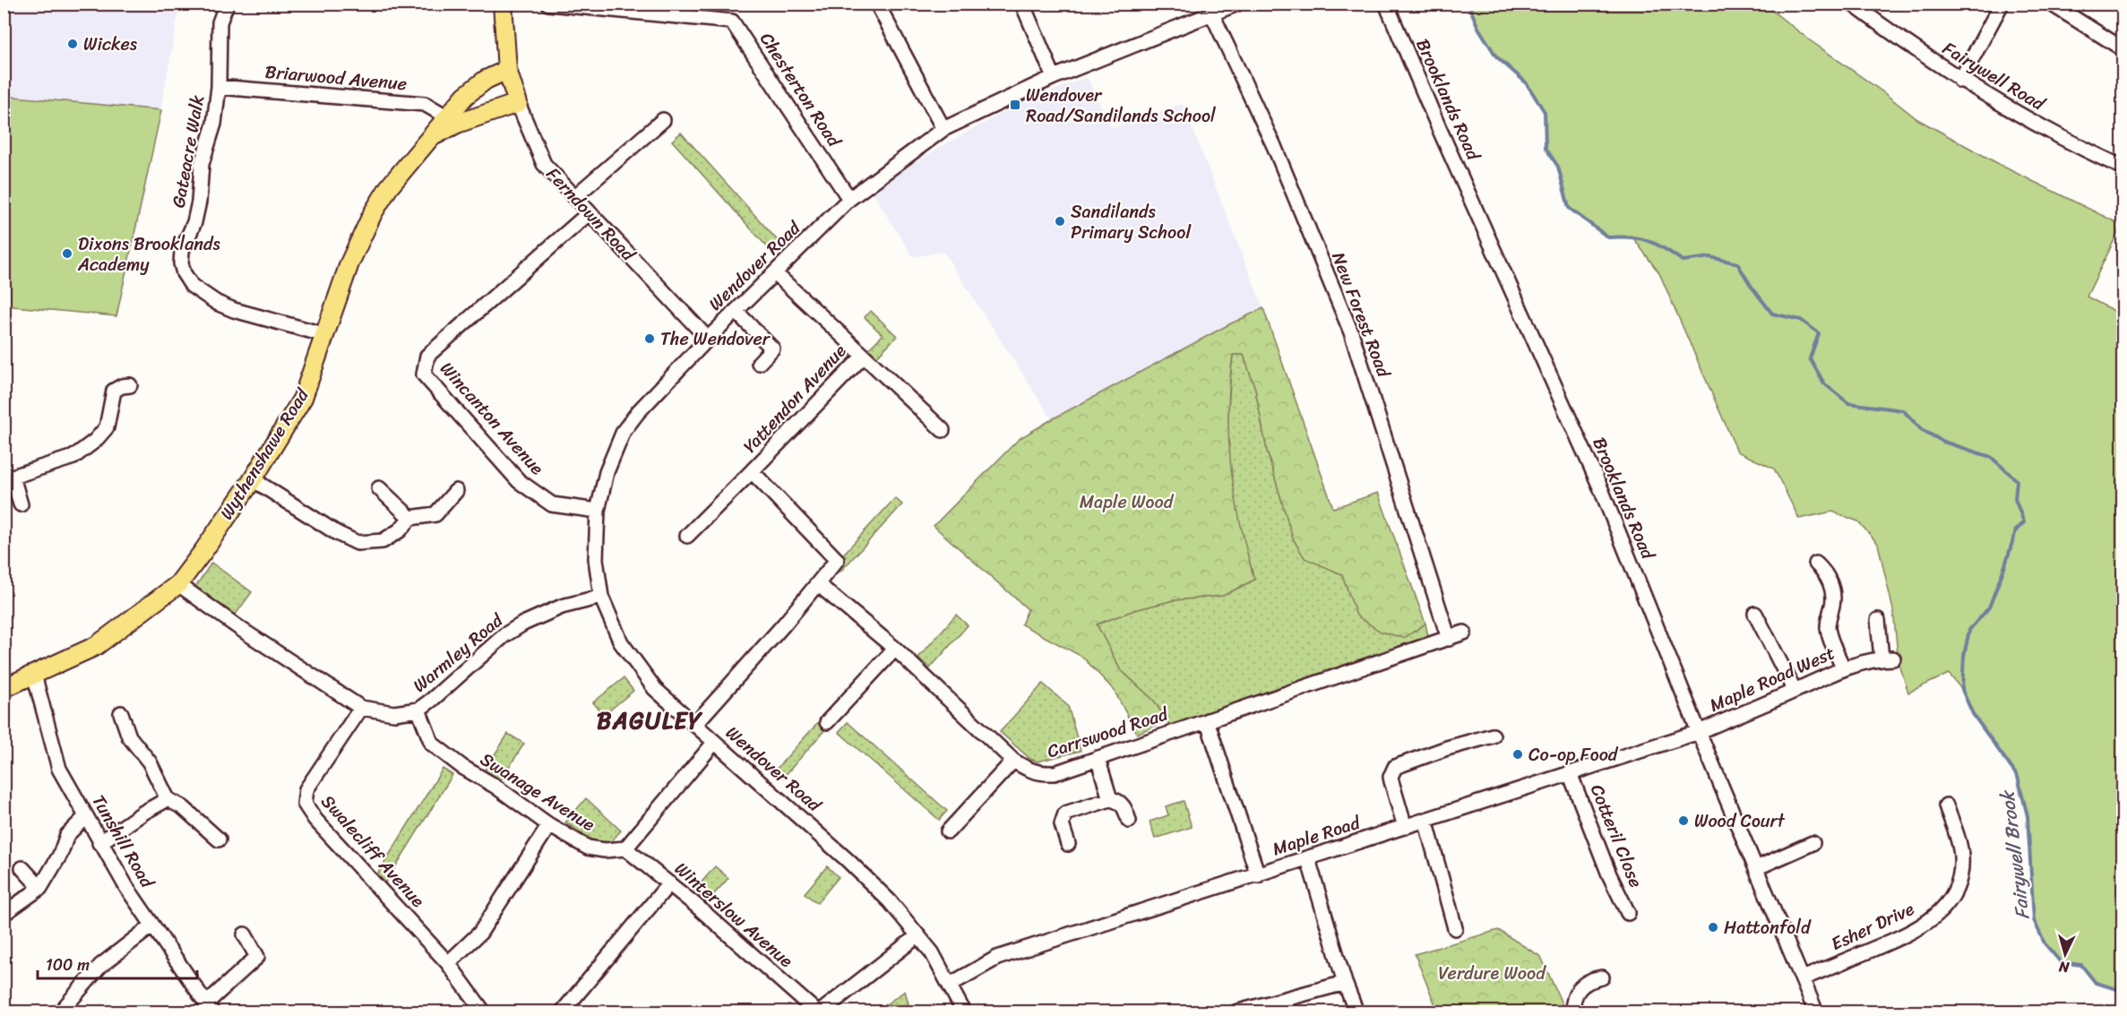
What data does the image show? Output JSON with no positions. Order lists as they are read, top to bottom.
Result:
{
  "streets": {
    "main road": ["Ferndown Road", "Wythenshawe Road"],
    "street": [
      "Fairywell Road",
      "Briarwood Avenue",
      "Chesterton Road",
      "Brooklands Road",
      "Gateacre Walk",
      "Wendover Road",
      "New Forest Road",
      "Yattendon Avenue",
      "Wincanton Avenue",
      "Warmley Road",
      "Maple Road West",
      "Carrswood Road",
      "Swanage Avenue",
      "Maple Road",
      "Cotteril Close",
      "Tunshill Road",
      "Swalecliff Avenue",
      "Winterslow Avenue",
      "Esher Drive"
    ]
  },
  "crossings": [
    ["Briarwood Avenue", "Gateacre Walk"],
    ["Briarwood Avenue", "Wythenshawe Road"],
    ["Chesterton Road", "Wendover Road"],
    ["Brooklands Road", "Maple Road West"],
    ["Brooklands Road", "Maple Road"],
    ["Brooklands Road", "Esher Drive"],
    ["Gateacre Walk", "Wythenshawe Road"],
    ["Ferndown Road", "Wendover Road"],
    ["Ferndown Road", "Wincanton Avenue"],
    ["Ferndown Road", "Wythenshawe Road"],
    ["Wendover Road", "New Forest Road"],
    ["Wendover Road", "Yattendon Avenue"],
    ["Wendover Road", "Wincanton Avenue"],
    ["Wendover Road", "Warmley Road"],
    ["Wendover Road", "Maple Road"],
    ["Wendover Road", "Winterslow Avenue"],
    ["New Forest Road", "Carrswood Road"],
    ["Yattendon Avenue", "Carrswood Road"],
    ["Wythenshawe Road", "Warmley Road"],
    ["Wythenshawe Road", "Tunshill Road"],
    ["Warmley Road", "Swanage Avenue"],
    ["Warmley Road", "Swalecliff Avenue"],
    ["Maple Road West", "Maple Road"],
    ["Swanage Avenue", "Winterslow Avenue"],
    ["Maple Road", "Cotteril Close"]
  ],
  "districts": ["BAGULEY"],
  "water": ["Fairywell Brook"],
  "parks": ["Maple Wood", "Verdure Wood"],
  "places": {
    "other": [
      "Wickes",
      "Sandilands Primary School",
      "Dixons Brooklands Academy",
      "The Wendover",
      "Co-op Food",
      "Wood Court",
      "Hattonfold"
    ],
    "transit": ["Wendover Road/Sandilands School"]
  },
  "scale_bar": "100 m",
  "north": "bottom"
}
